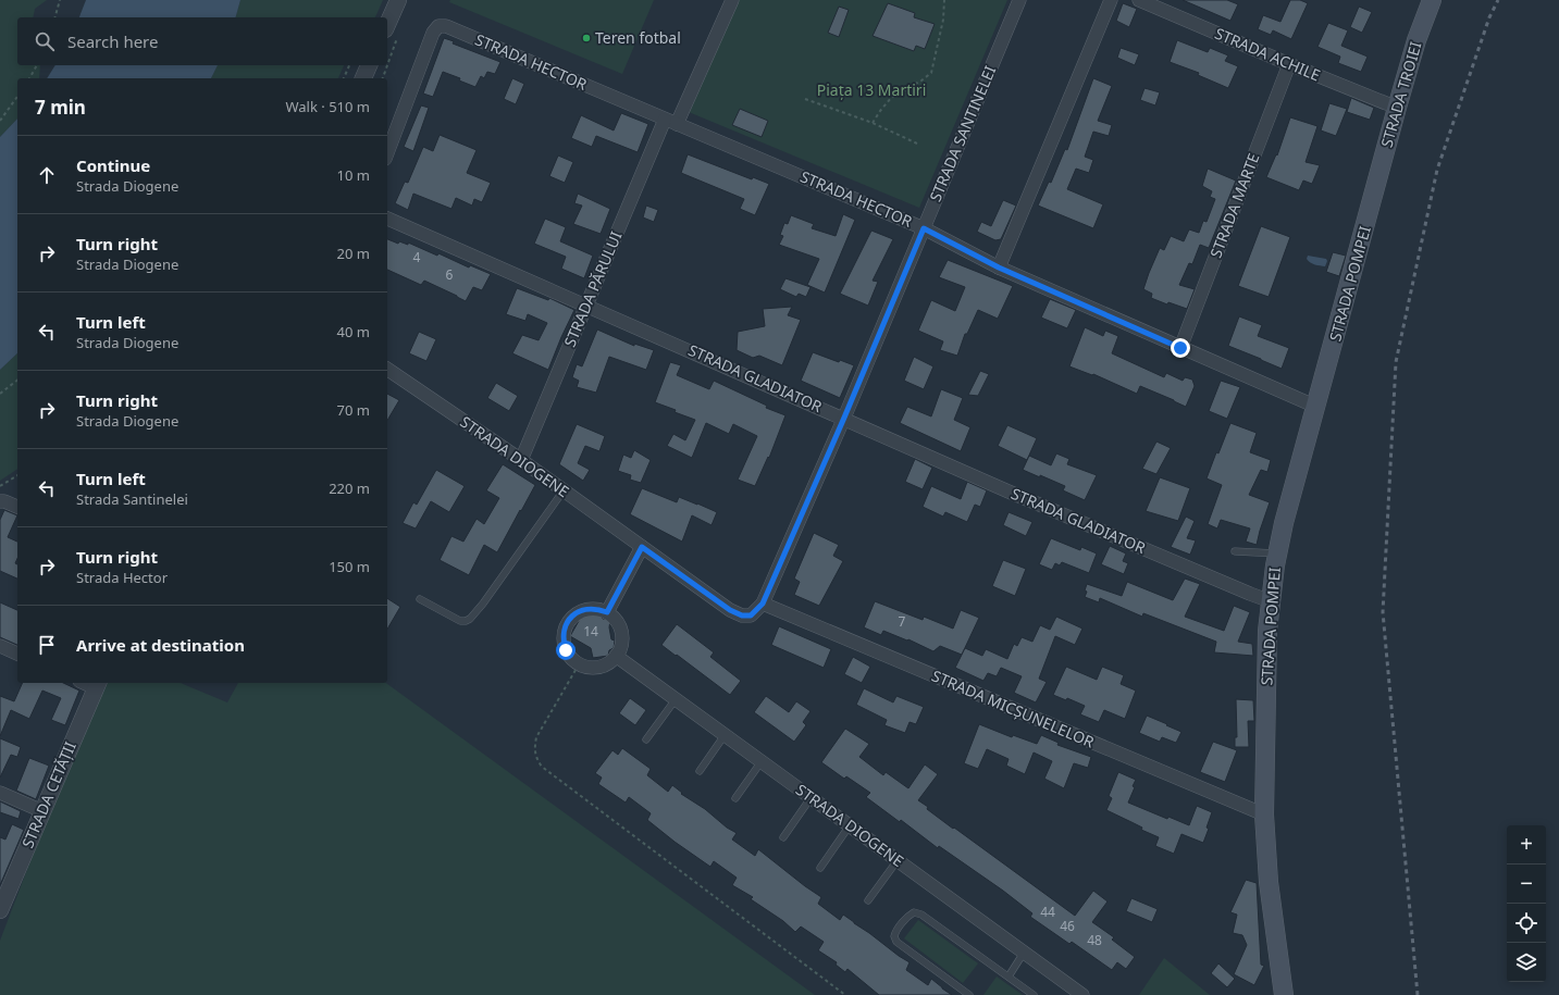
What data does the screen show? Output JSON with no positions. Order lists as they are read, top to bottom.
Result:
{
  "streets": {
    "main road": ["STRADA TROIEI", "STRADA POMPEI"],
    "street": [
      "STRADA ACHILE",
      "STRADA HECTOR",
      "STRADA SANTINELEI",
      "STRADA MARTE",
      "STRADA PĂRULUI",
      "STRADA GLADIATOR",
      "STRADA DIOGENE",
      "STRADA MICȘUNELELOR",
      "STRADA CETĂȚII"
    ]
  },
  "crossings": [
    ["STRADA ACHILE", "STRADA TROIEI"],
    ["STRADA ACHILE", "STRADA MARTE"],
    ["STRADA HECTOR", "STRADA SANTINELEI"],
    ["STRADA HECTOR", "STRADA MARTE"],
    ["STRADA HECTOR", "STRADA POMPEI"],
    ["STRADA HECTOR", "STRADA PĂRULUI"],
    ["STRADA TROIEI", "STRADA POMPEI"],
    ["STRADA SANTINELEI", "STRADA GLADIATOR"],
    ["STRADA SANTINELEI", "STRADA DIOGENE"],
    ["STRADA SANTINELEI", "STRADA MICȘUNELELOR"],
    ["STRADA POMPEI", "STRADA GLADIATOR"],
    ["STRADA POMPEI", "STRADA MICȘUNELELOR"],
    ["STRADA PĂRULUI", "STRADA GLADIATOR"],
    ["STRADA PĂRULUI", "STRADA DIOGENE"],
    ["STRADA DIOGENE", "STRADA MICȘUNELELOR"]
  ],
  "parks": ["Piața 13 Martiri"],
  "places": ["Teren fotbal"],
  "house_numbers": [
    "4",
    "6",
    "7",
    "14",
    "44",
    "46",
    "48"
  ],
  "page": {
    "search": "Search here",
    "heading": ["7 min", "Walk · 510 m"],
    "list": [
      ["Continue", "Strada Diogene", "10 m"],
      ["Turn right", "Strada Diogene", "20 m"],
      ["Turn left", "Strada Diogene", "40 m"],
      ["Turn right", "Strada Diogene", "70 m"],
      ["Turn left", "Strada Santinelei", "220 m"],
      ["Turn right", "Strada Hector", "150 m"],
      "Arrive at destination"
    ],
    "map_buttons": ["+", "−"]
  }
}
